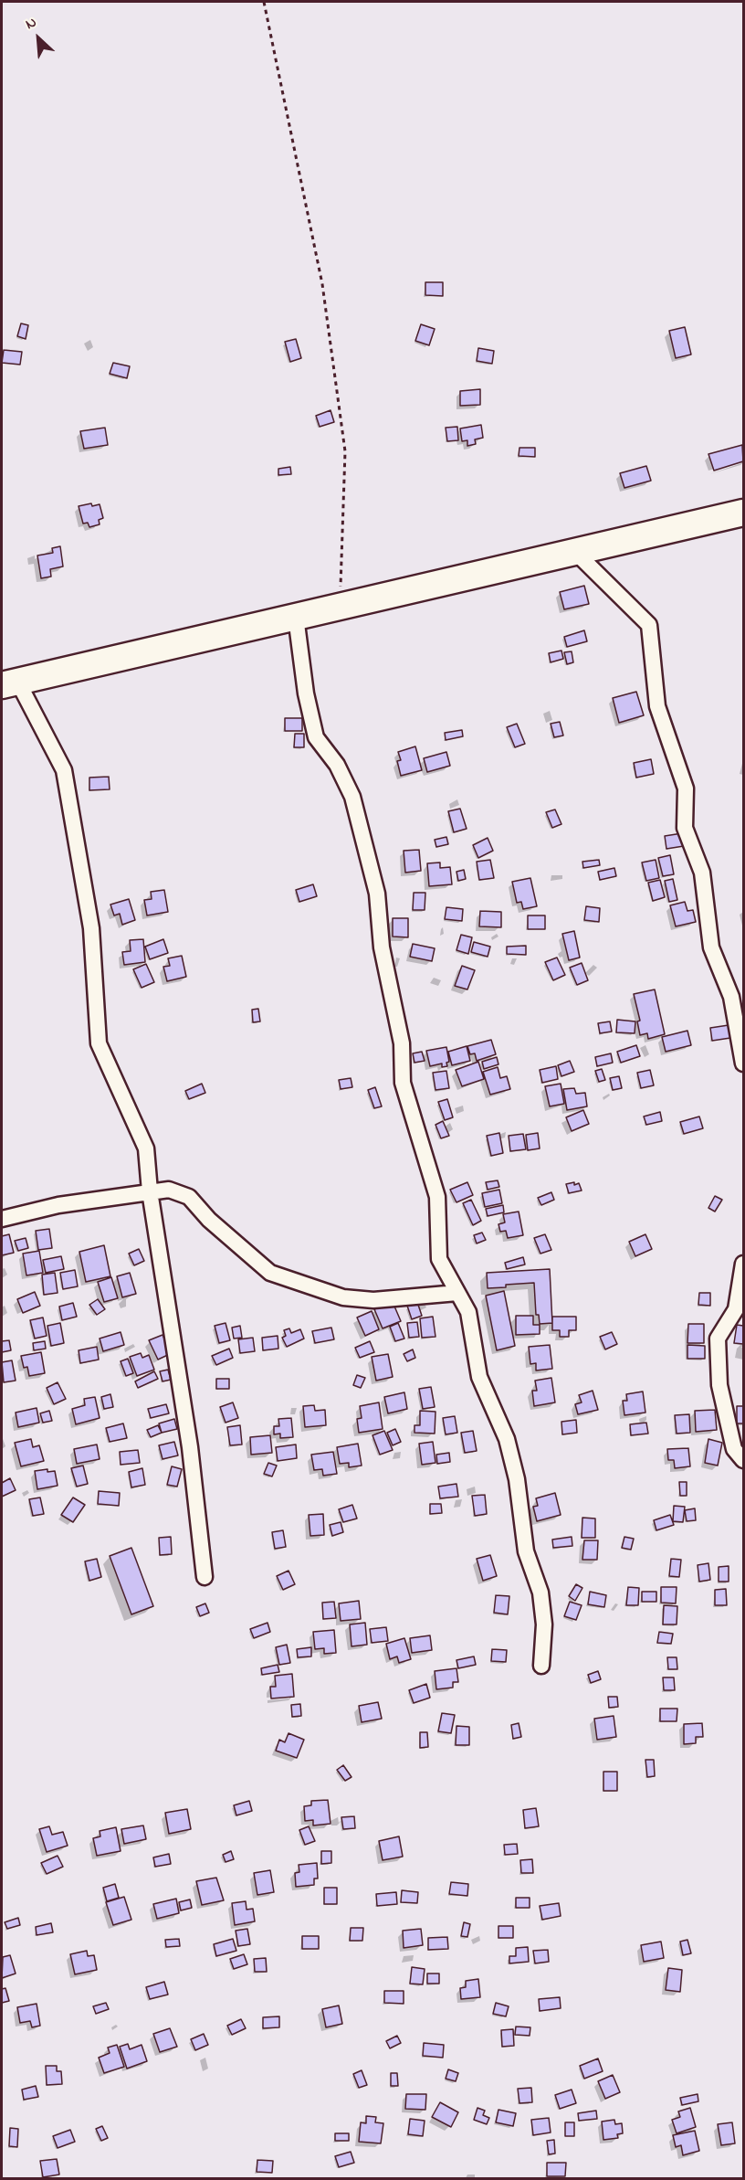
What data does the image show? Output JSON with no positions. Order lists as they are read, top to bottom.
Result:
{
  "north": "top left"
}
